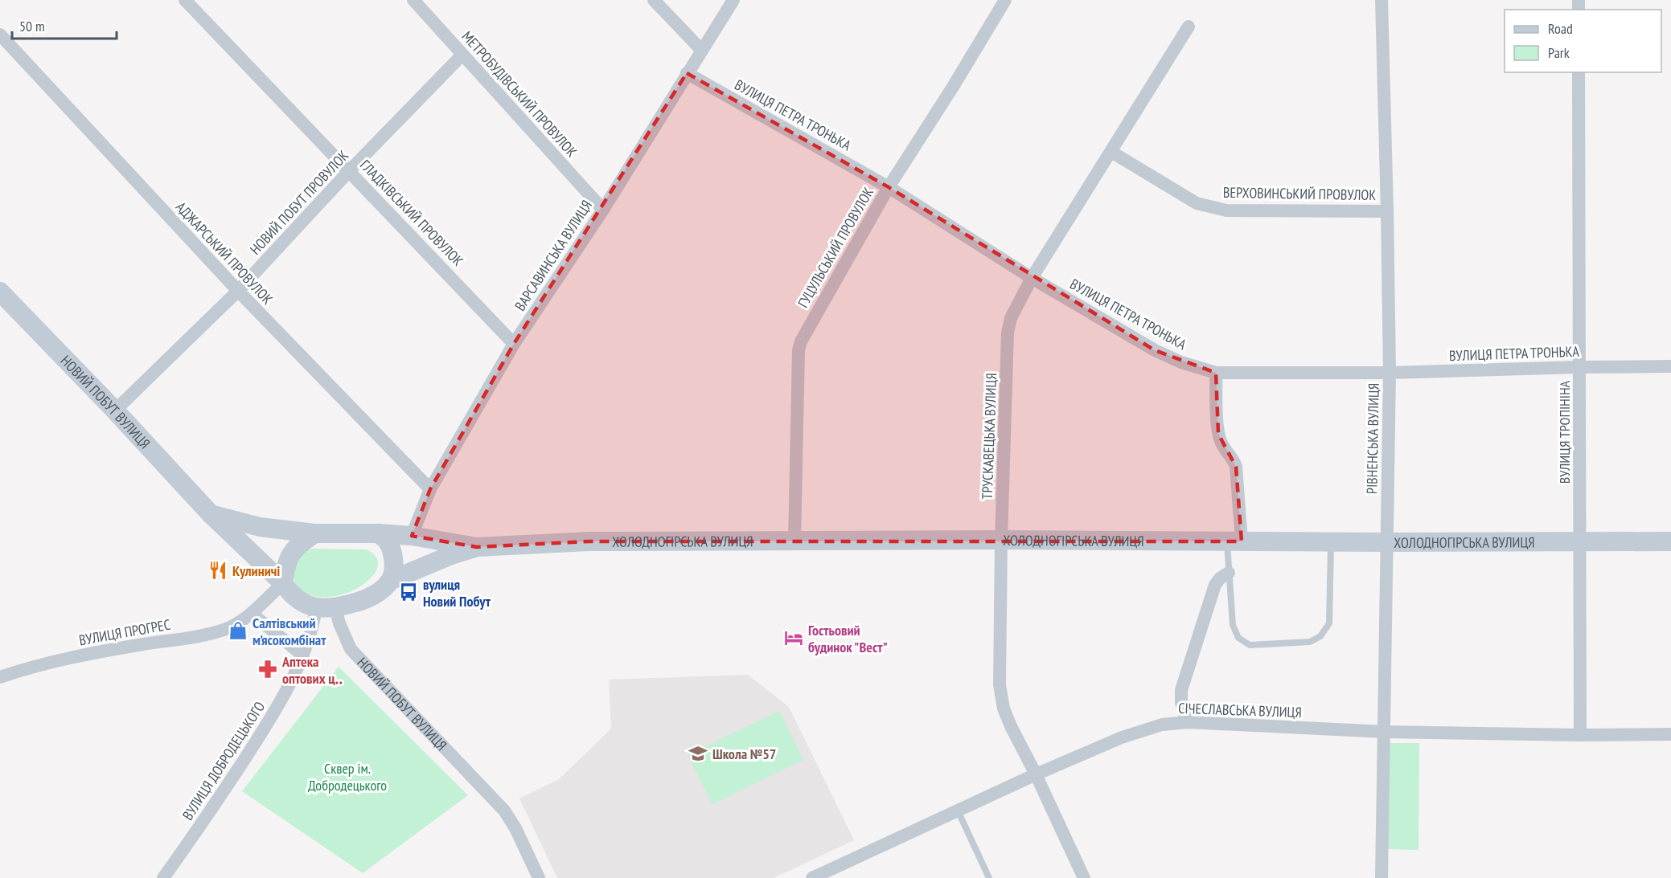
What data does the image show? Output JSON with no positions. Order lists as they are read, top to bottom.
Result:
{
  "streets": {
    "main road": ["НОВИЙ ПОБУТ ВУЛИЦЯ", "ХОЛОДНОГІРСЬКА ВУЛИЦЯ"],
    "street": [
      "МЕТРОБУДІВСЬКИЙ ПРОВУЛОК",
      "ВУЛИЦЯ ПЕТРА ТРОНЬКА",
      "ВЕРХОВИНСЬКИЙ ПРОВУЛОК",
      "НОВИЙ ПОБУТ ПРОВУЛОК",
      "ГЛАДКІВСЬКИЙ ПРОВУЛОК",
      "ГУЦУЛЬСЬКИЙ ПРОВУЛОК",
      "АДЖАРСЬКИЙ ПРОВУЛОК",
      "ВАРСАВИНСЬКА ВУЛИЦЯ",
      "ВУЛИЦЯ ТРОПІНІНА",
      "ТРУСКАВЕЦЬКА ВУЛИЦЯ",
      "РІВНЕНСЬКА ВУЛИЦЯ",
      "ВУЛИЦЯ ПРОГРЕС",
      "СІЧЕСЛАВСЬКА ВУЛИЦЯ",
      "ВУЛИЦЯ ДОБРОДЕЦЬКОГО"
    ]
  },
  "crossings": [
    ["МЕТРОБУДІВСЬКИЙ ПРОВУЛОК", "НОВИЙ ПОБУТ ПРОВУЛОК"],
    ["МЕТРОБУДІВСЬКИЙ ПРОВУЛОК", "ВАРСАВИНСЬКА ВУЛИЦЯ"],
    ["ВУЛИЦЯ ПЕТРА ТРОНЬКА", "ГУЦУЛЬСЬКИЙ ПРОВУЛОК"],
    ["ВУЛИЦЯ ПЕТРА ТРОНЬКА", "ВАРСАВИНСЬКА ВУЛИЦЯ"],
    ["ВУЛИЦЯ ПЕТРА ТРОНЬКА", "ВУЛИЦЯ ТРОПІНІНА"],
    ["ВУЛИЦЯ ПЕТРА ТРОНЬКА", "ТРУСКАВЕЦЬКА ВУЛИЦЯ"],
    ["ВУЛИЦЯ ПЕТРА ТРОНЬКА", "РІВНЕНСЬКА ВУЛИЦЯ"],
    ["ВЕРХОВИНСЬКИЙ ПРОВУЛОК", "ТРУСКАВЕЦЬКА ВУЛИЦЯ"],
    ["ВЕРХОВИНСЬКИЙ ПРОВУЛОК", "РІВНЕНСЬКА ВУЛИЦЯ"],
    ["НОВИЙ ПОБУТ ПРОВУЛОК", "ГЛАДКІВСЬКИЙ ПРОВУЛОК"],
    ["НОВИЙ ПОБУТ ПРОВУЛОК", "АДЖАРСЬКИЙ ПРОВУЛОК"],
    ["НОВИЙ ПОБУТ ПРОВУЛОК", "НОВИЙ ПОБУТ ВУЛИЦЯ"],
    ["ГЛАДКІВСЬКИЙ ПРОВУЛОК", "ВАРСАВИНСЬКА ВУЛИЦЯ"],
    ["ГУЦУЛЬСЬКИЙ ПРОВУЛОК", "ХОЛОДНОГІРСЬКА ВУЛИЦЯ"],
    ["АДЖАРСЬКИЙ ПРОВУЛОК", "ВАРСАВИНСЬКА ВУЛИЦЯ"],
    ["ВАРСАВИНСЬКА ВУЛИЦЯ", "ХОЛОДНОГІРСЬКА ВУЛИЦЯ"],
    ["НОВИЙ ПОБУТ ВУЛИЦЯ", "ХОЛОДНОГІРСЬКА ВУЛИЦЯ"],
    ["НОВИЙ ПОБУТ ВУЛИЦЯ", "ВУЛИЦЯ ПРОГРЕС"],
    ["НОВИЙ ПОБУТ ВУЛИЦЯ", "ВУЛИЦЯ ДОБРОДЕЦЬКОГО"],
    ["ВУЛИЦЯ ТРОПІНІНА", "ХОЛОДНОГІРСЬКА ВУЛИЦЯ"],
    ["ВУЛИЦЯ ТРОПІНІНА", "СІЧЕСЛАВСЬКА ВУЛИЦЯ"],
    ["ТРУСКАВЕЦЬКА ВУЛИЦЯ", "ХОЛОДНОГІРСЬКА ВУЛИЦЯ"],
    ["ТРУСКАВЕЦЬКА ВУЛИЦЯ", "СІЧЕСЛАВСЬКА ВУЛИЦЯ"],
    ["РІВНЕНСЬКА ВУЛИЦЯ", "ХОЛОДНОГІРСЬКА ВУЛИЦЯ"],
    ["РІВНЕНСЬКА ВУЛИЦЯ", "СІЧЕСЛАВСЬКА ВУЛИЦЯ"],
    ["ХОЛОДНОГІРСЬКА ВУЛИЦЯ", "ВУЛИЦЯ ПРОГРЕС"],
    ["ХОЛОДНОГІРСЬКА ВУЛИЦЯ", "ВУЛИЦЯ ДОБРОДЕЦЬКОГО"],
    ["ВУЛИЦЯ ПРОГРЕС", "ВУЛИЦЯ ДОБРОДЕЦЬКОГО"]
  ],
  "parks": ["Сквер ім. Добродецького"],
  "places": {
    "restaurant": ["Кулиничі"],
    "bus stop": ["вулиця Новий Побут"],
    "shop": ["Салтівський м’ясокомбінат"],
    "hotel": ["Гостьовий будинок \"Вест\""],
    "pharmacy": ["Аптека оптових ц‥"],
    "school or university": ["Школа №57"]
  },
  "legend": ["Road", "Park"],
  "scale_bar": "50 m"
}
